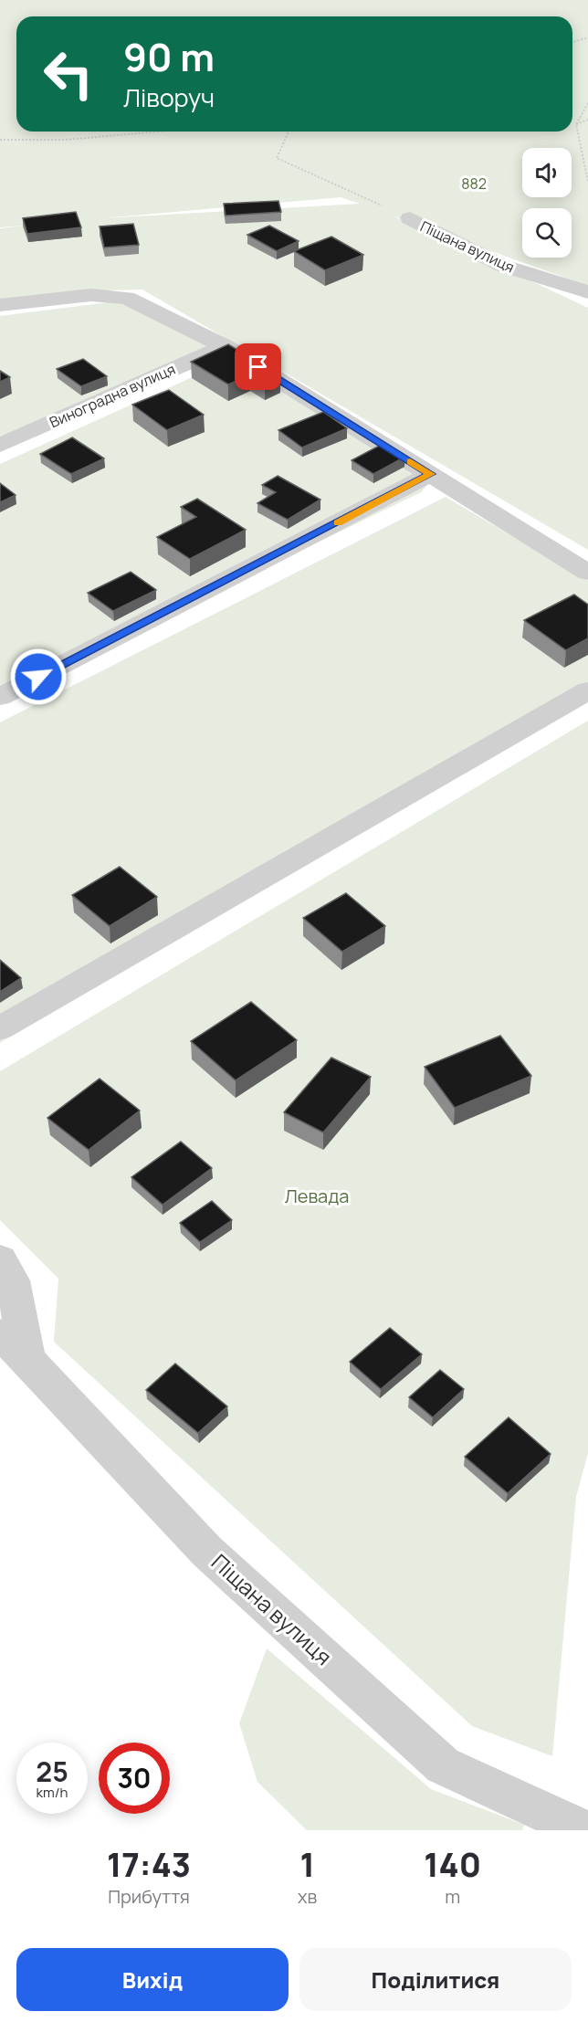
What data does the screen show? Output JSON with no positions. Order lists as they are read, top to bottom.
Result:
{
  "streets": {
    "street": ["Піщана вулиця", "Виноградна вулиця"]
  },
  "parks": ["882", "Левада"],
  "page": {
    "turn": ["90 m", "Ліворуч"],
    "speed": "25 km/h",
    "limit": "30",
    "eta": [
      "17:43",
      "Прибуття",
      "1",
      "хв",
      "140",
      "m"
    ],
    "buttons": ["Вихід", "Поділитися"]
  }
}
